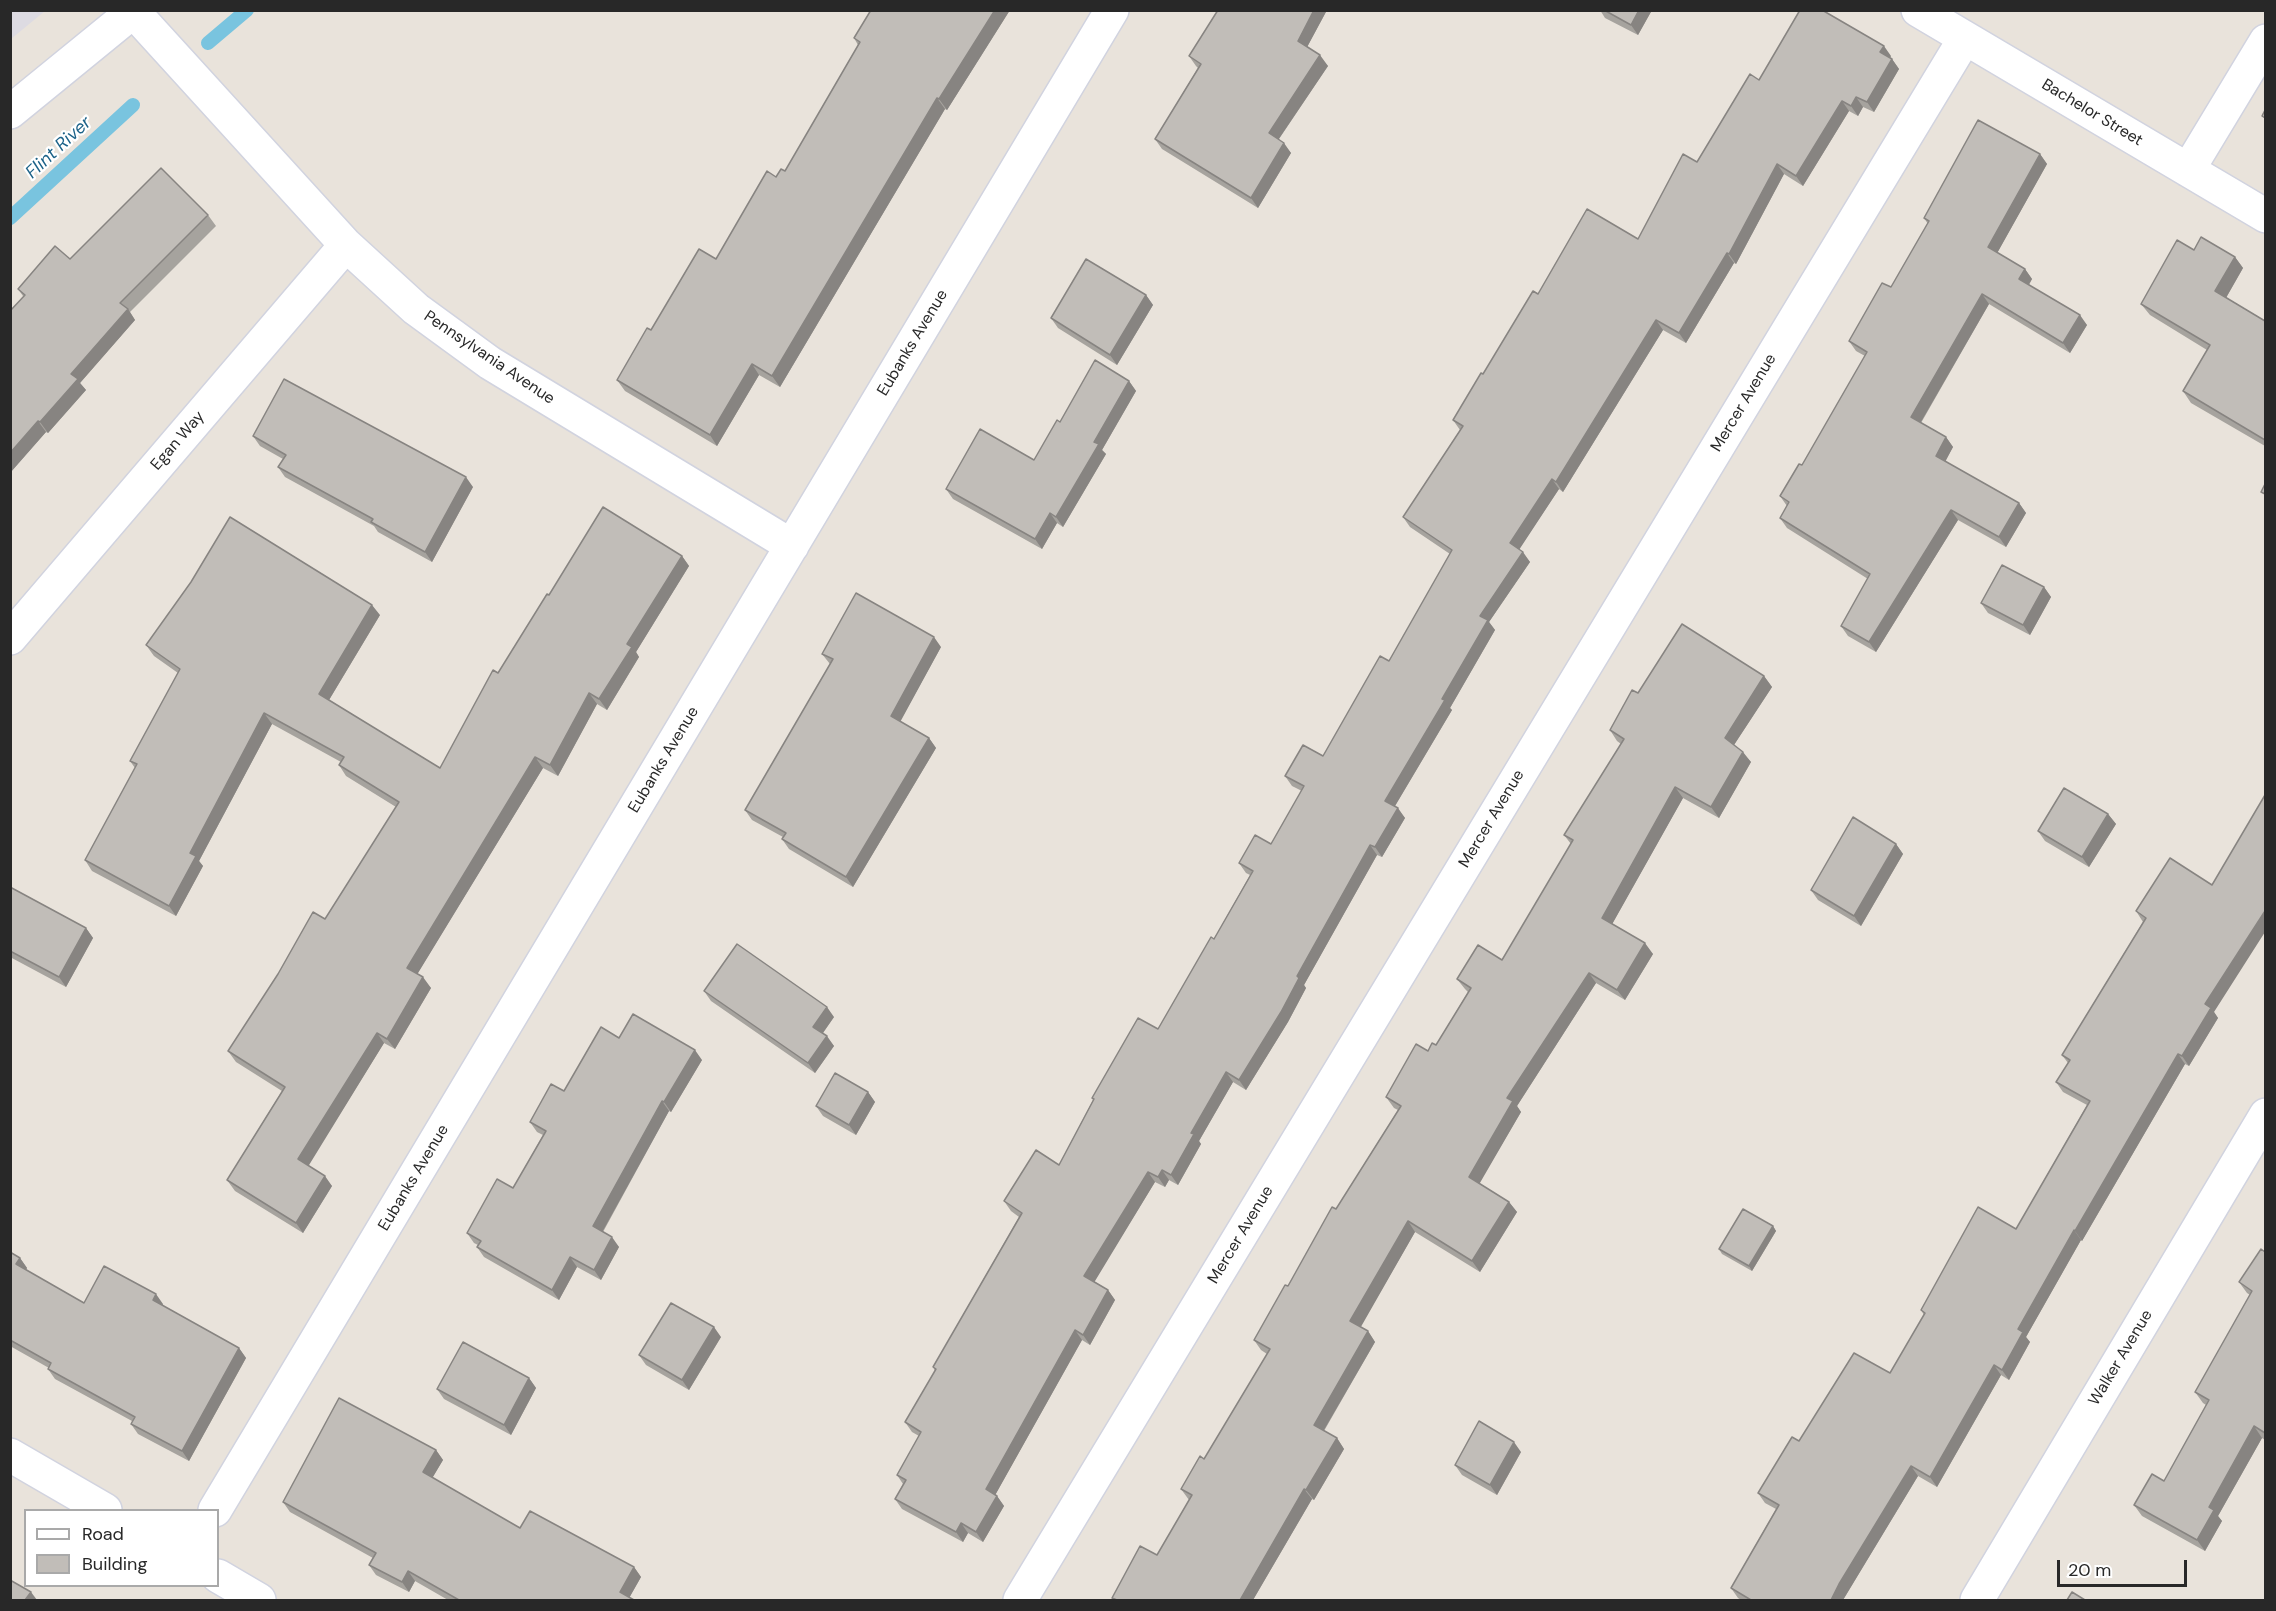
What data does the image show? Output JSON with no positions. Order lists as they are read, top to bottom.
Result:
{
  "streets": {
    "street": [
      "Bachelor Street",
      "Eubanks Avenue",
      "Pennsylvania Avenue",
      "Mercer Avenue",
      "Egan Way",
      "Walker Avenue"
    ]
  },
  "crossings": [
    ["Bachelor Street", "Mercer Avenue"],
    ["Eubanks Avenue", "Pennsylvania Avenue"],
    ["Pennsylvania Avenue", "Egan Way"]
  ],
  "water": ["Flint River"],
  "legend": ["Road", "Building"],
  "scale_bar": "20 m"
}
